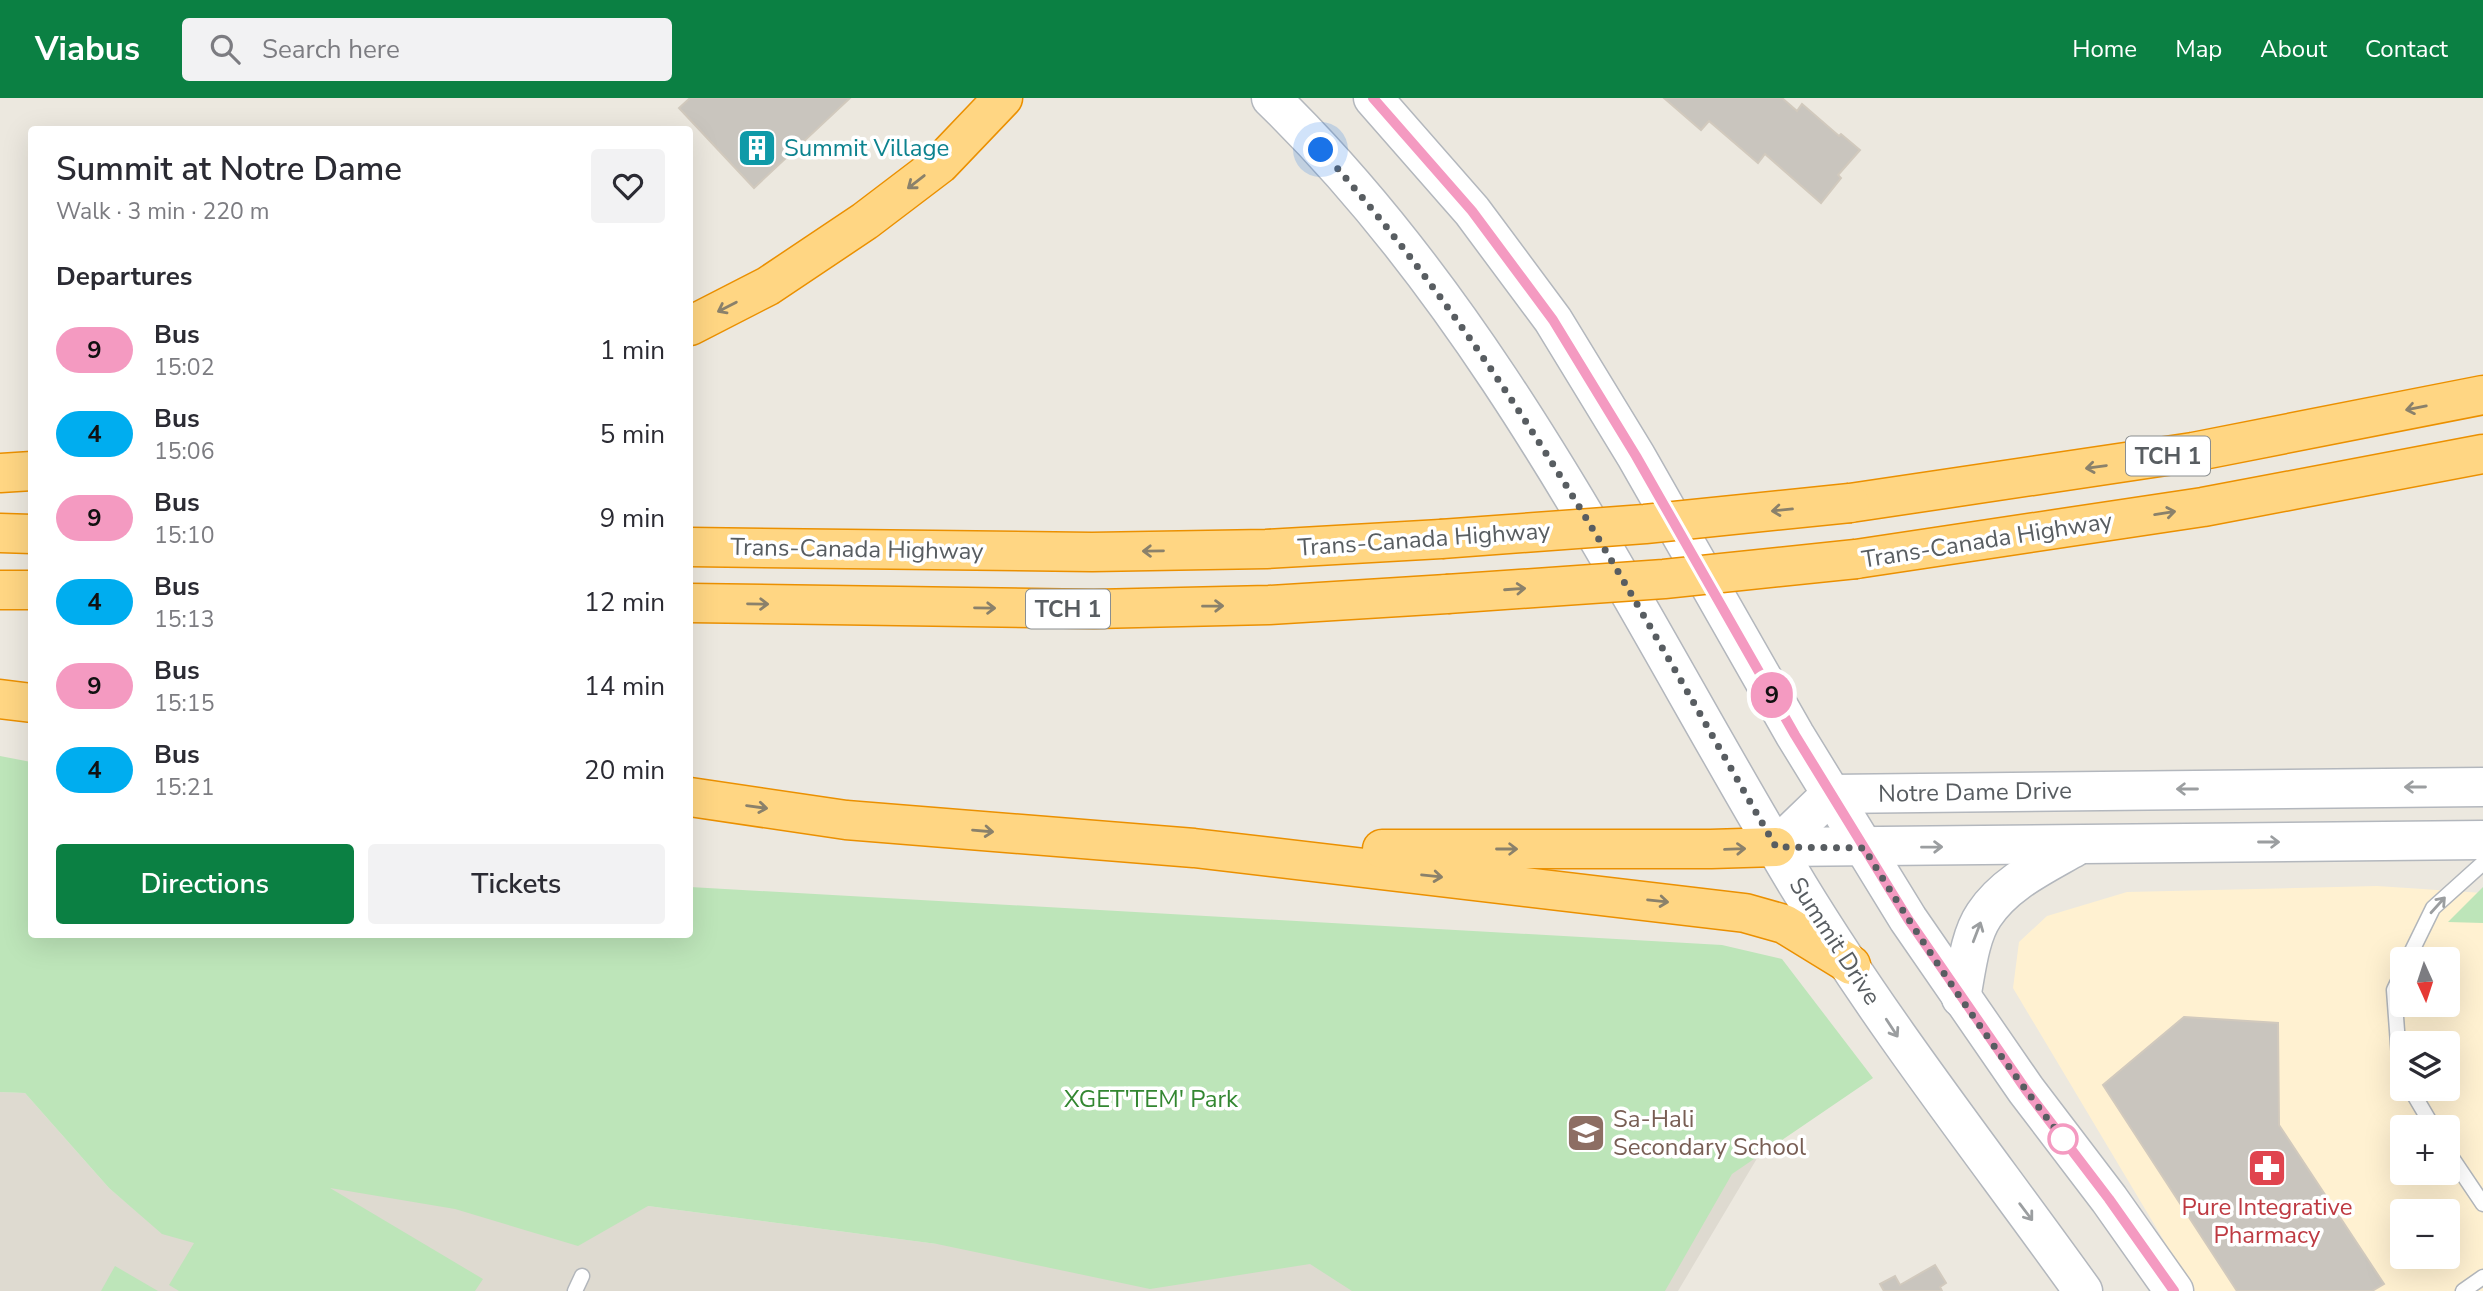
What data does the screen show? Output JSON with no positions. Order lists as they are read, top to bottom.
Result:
{
  "streets": {
    "highway": ["TCH 1", "Trans-Canada Highway"],
    "main road": ["Notre Dame Drive", "Summit Drive"]
  },
  "parks": ["XGET'TEM' Park"],
  "places": {
    "building": ["Summit Village"],
    "school or university": ["Sa-Hali Secondary School"],
    "pharmacy": ["Pure Integrative Pharmacy"]
  },
  "lines": ["bus line 9"],
  "north": "bottom",
  "page": {
    "header": "Viabus",
    "search": "Search here",
    "nav": [
      "Home",
      "Map",
      "About",
      "Contact"
    ],
    "on_map": "9",
    "heading": [
      ["Summit at Notre Dame", "Walk · 3 min · 220 m"],
      "Departures"
    ],
    "list": [
      {
        "mark": "9",
        "name": "Bus",
        "note": "15:02",
        "value": "1 min"
      },
      {
        "mark": "4",
        "name": "Bus",
        "note": "15:06",
        "value": "5 min"
      },
      {
        "mark": "9",
        "name": "Bus",
        "note": "15:10",
        "value": "9 min"
      },
      {
        "mark": "4",
        "name": "Bus",
        "note": "15:13",
        "value": "12 min"
      },
      {
        "mark": "9",
        "name": "Bus",
        "note": "15:15",
        "value": "14 min"
      },
      {
        "mark": "4",
        "name": "Bus",
        "note": "15:21",
        "value": "20 min"
      }
    ],
    "buttons": ["Directions", "Tickets"],
    "map_buttons": ["+", "−"]
  }
}
